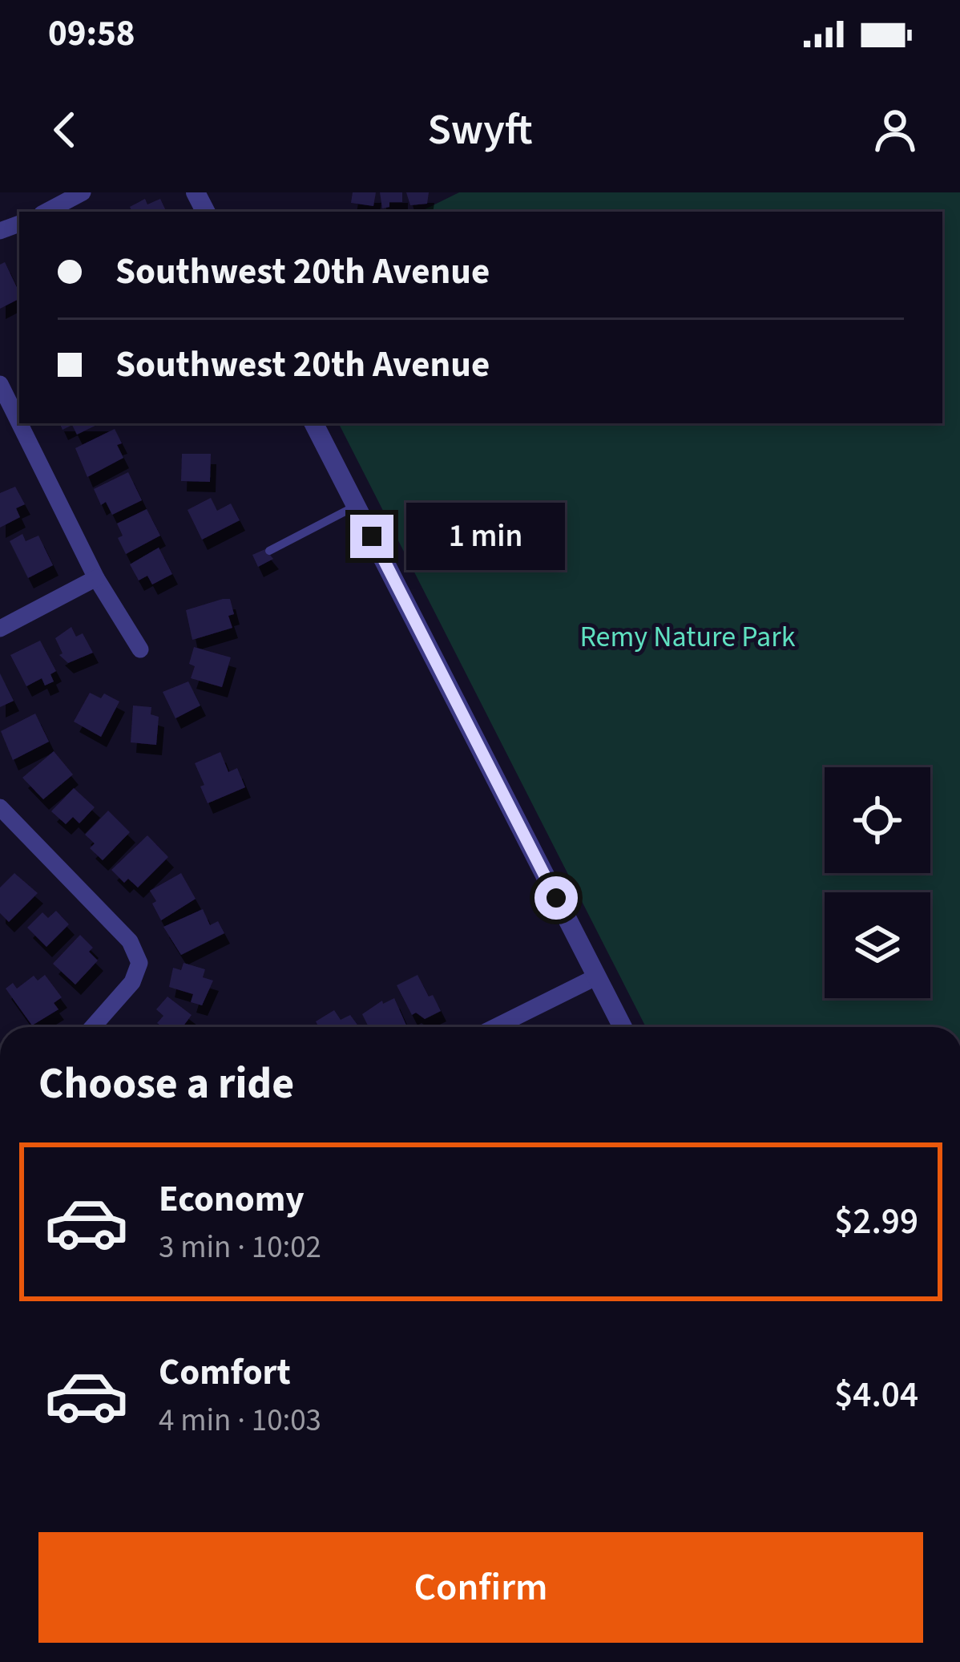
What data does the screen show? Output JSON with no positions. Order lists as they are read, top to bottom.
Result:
{
  "parks": ["Remy Nature Park"],
  "page": {
    "status": "09:58",
    "header": "Swyft",
    "banner": ["Southwest 20th Avenue", "Southwest 20th Avenue"],
    "bubble": "1 min",
    "heading": "Choose a ride",
    "list": [
      {
        "name": "Economy",
        "note": "3 min · 10:02",
        "value": "$2.99"
      },
      {
        "name": "Comfort",
        "note": "4 min · 10:03",
        "value": "$4.04"
      }
    ],
    "buttons": "Confirm"
  }
}
